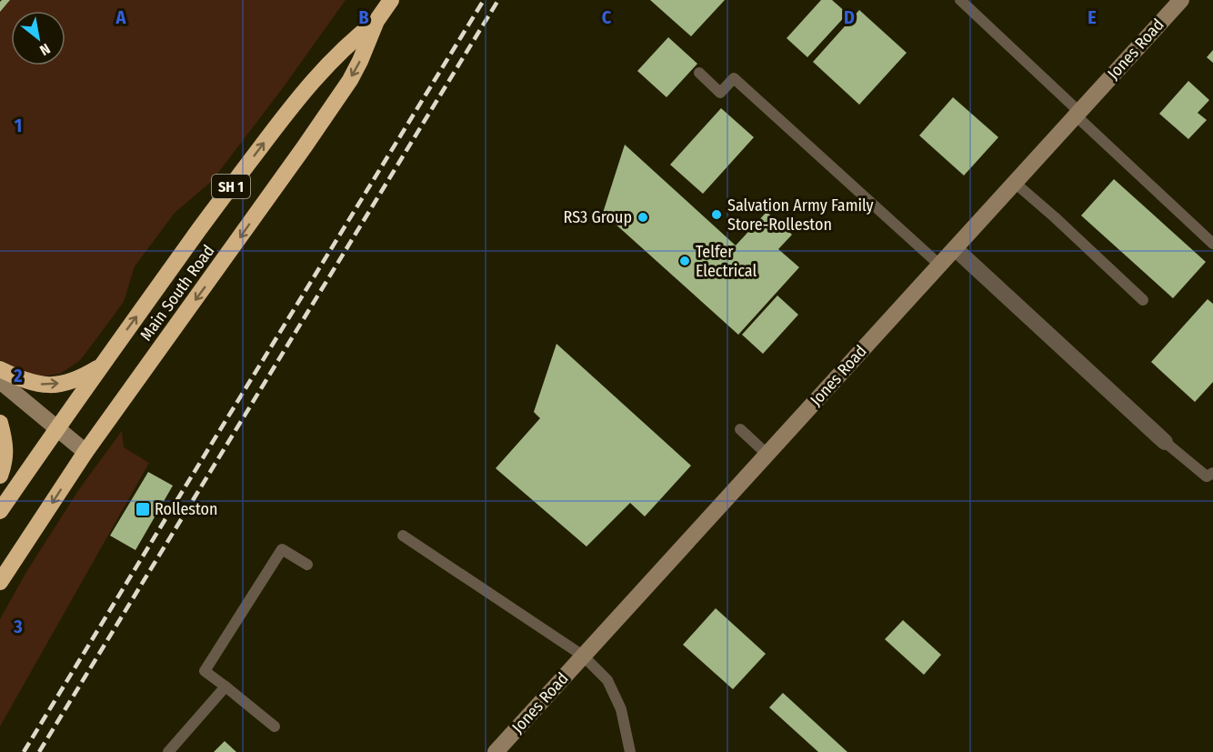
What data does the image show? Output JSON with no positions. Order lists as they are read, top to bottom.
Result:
{
  "streets": {
    "highway": ["SH 1", "Main South Road"],
    "main road": ["Jones Road"]
  },
  "places": {
    "other": ["Salvation Army Family Store-Rolleston", "RS3 Group", "Telfer Electrical"],
    "transit": ["Rolleston"]
  },
  "north": "bottom right",
  "grid": {
    "columns": [
      "A",
      "B",
      "C",
      "D",
      "E"
    ],
    "rows": ["1", "2", "3"]
  }
}
